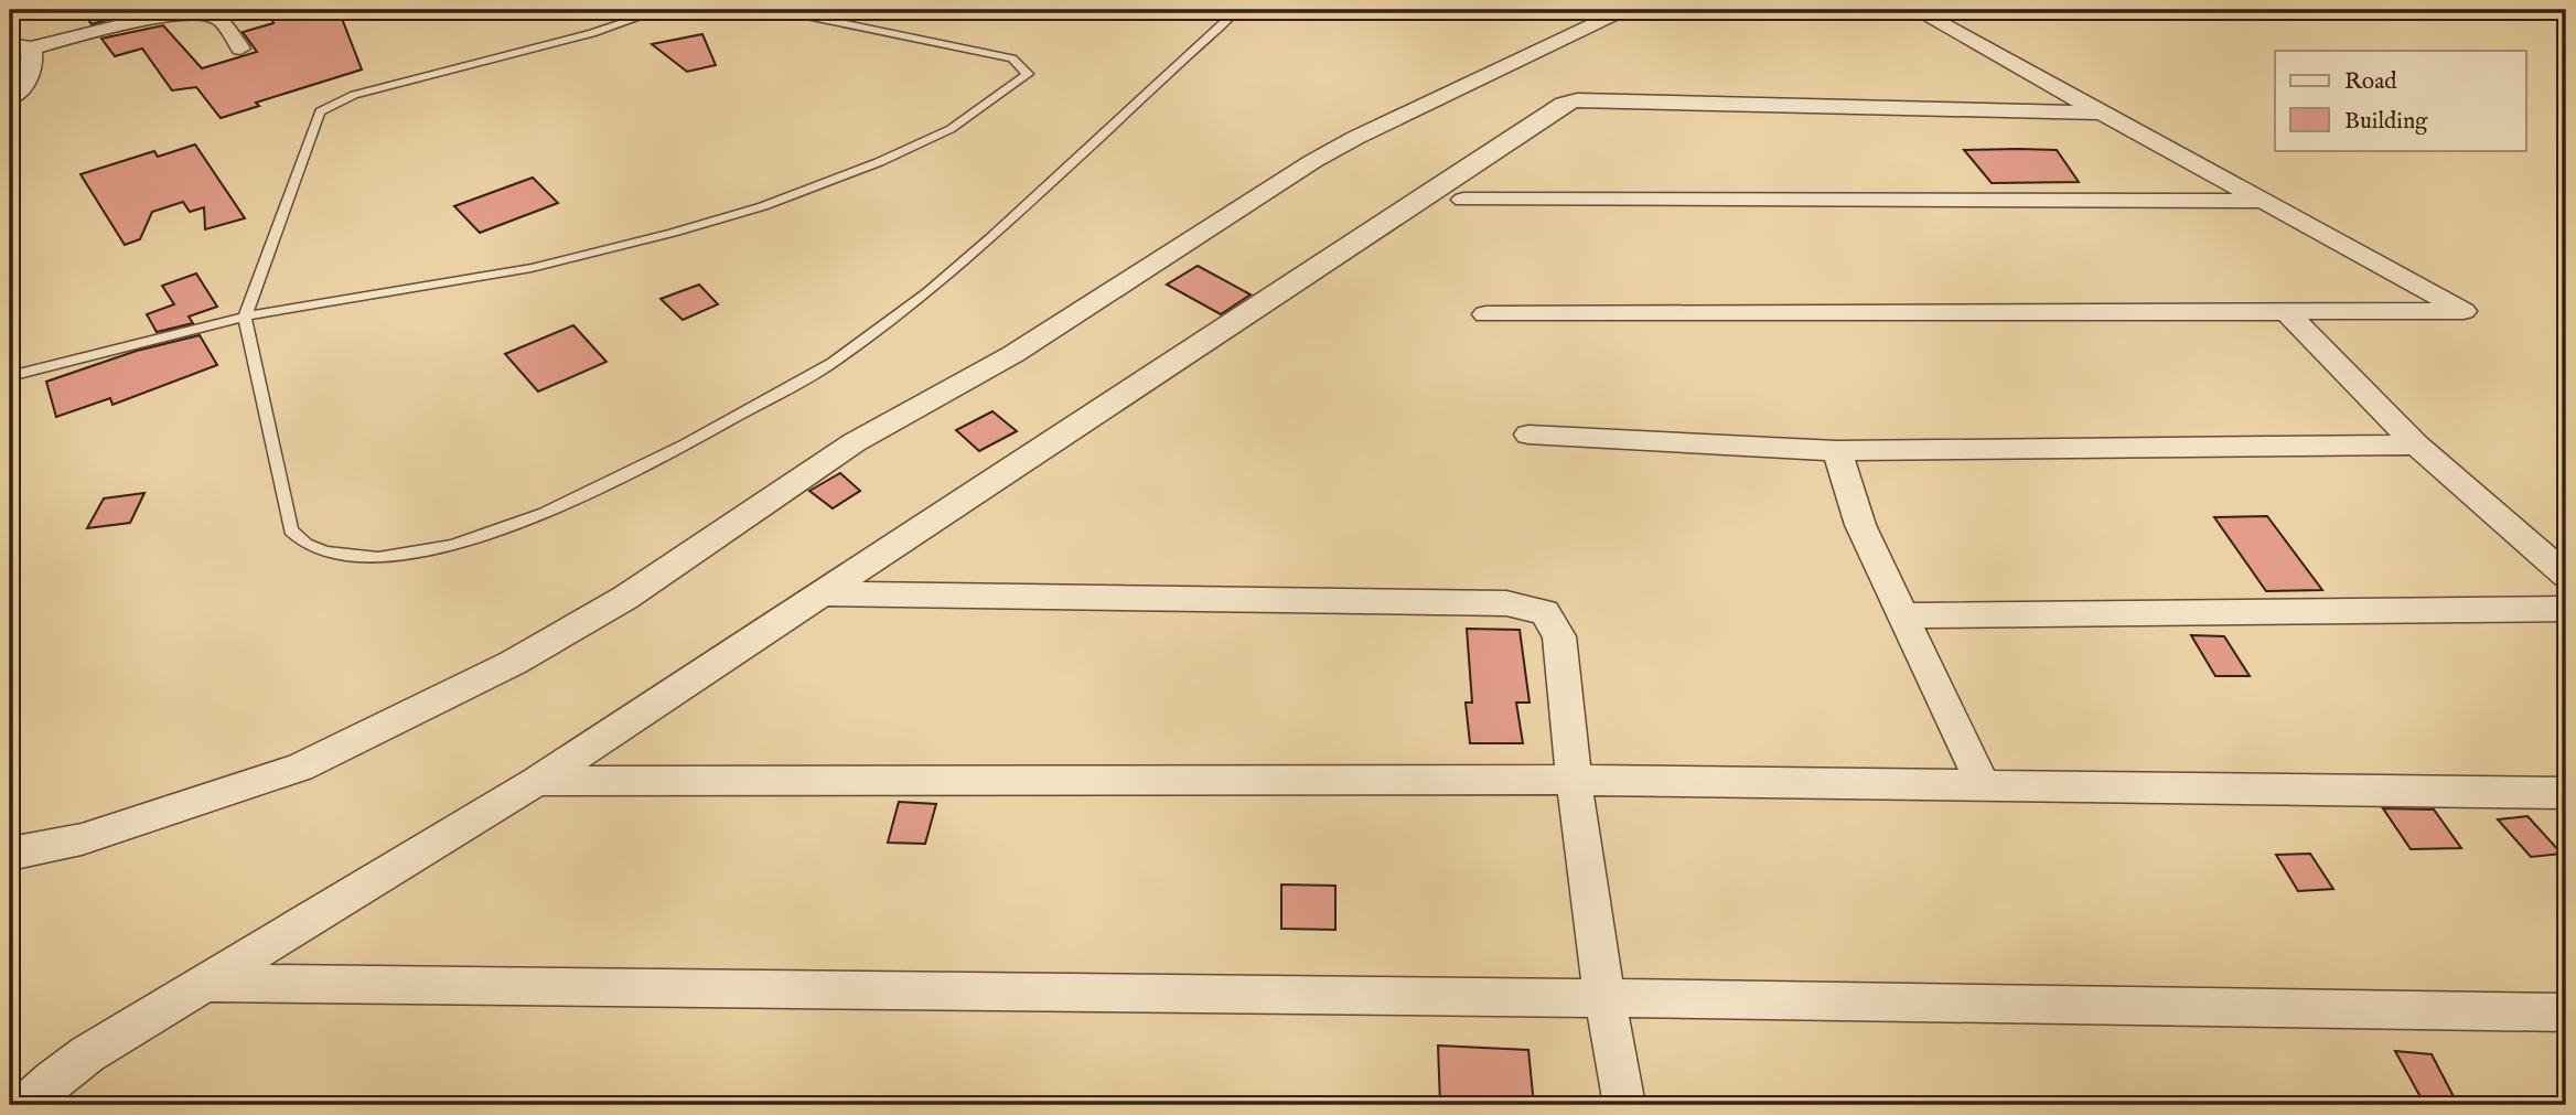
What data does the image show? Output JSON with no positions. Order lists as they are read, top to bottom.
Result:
{
  "legend": ["Road", "Building"]
}
